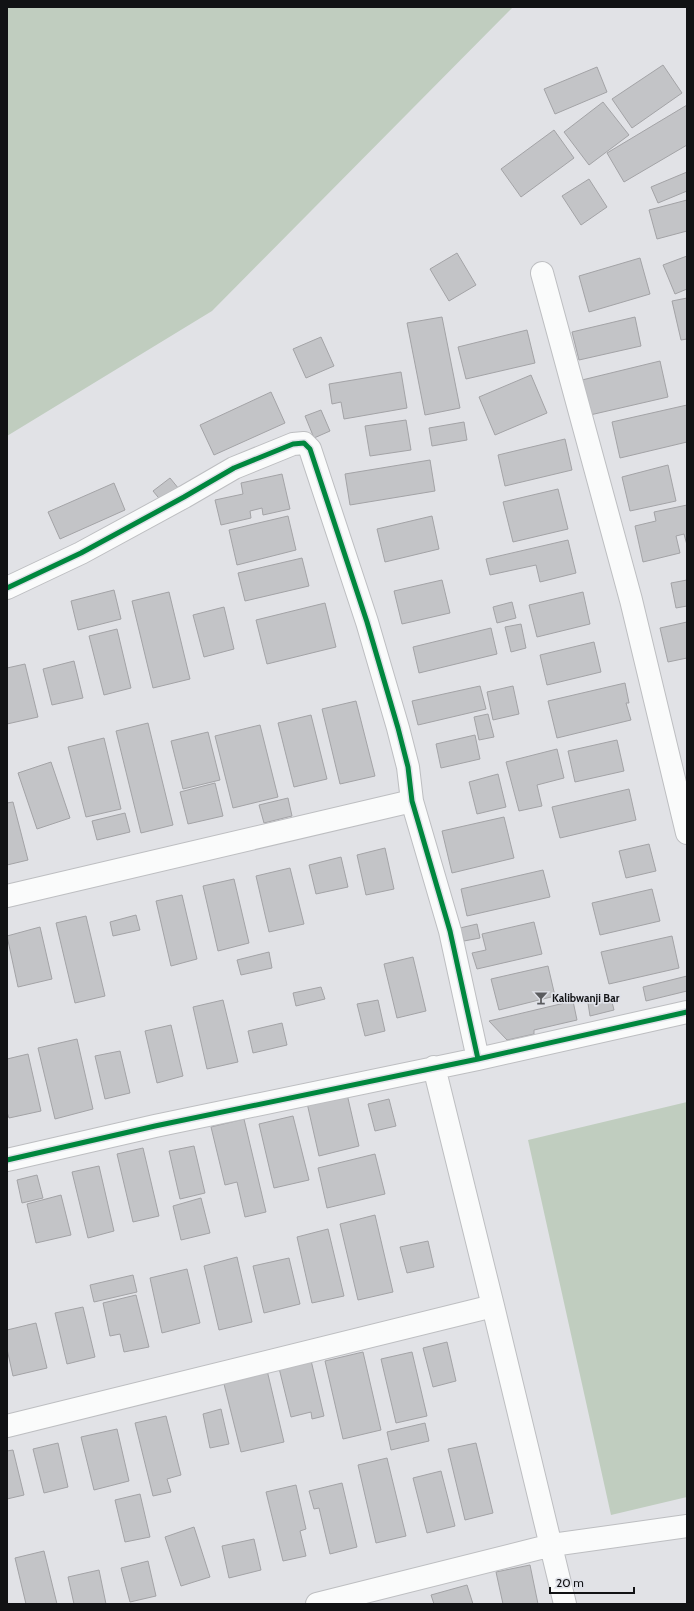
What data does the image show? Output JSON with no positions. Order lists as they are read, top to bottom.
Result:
{
  "places": {
    "bar": ["Kalibwanji Bar"]
  },
  "scale_bar": "20 m"
}
